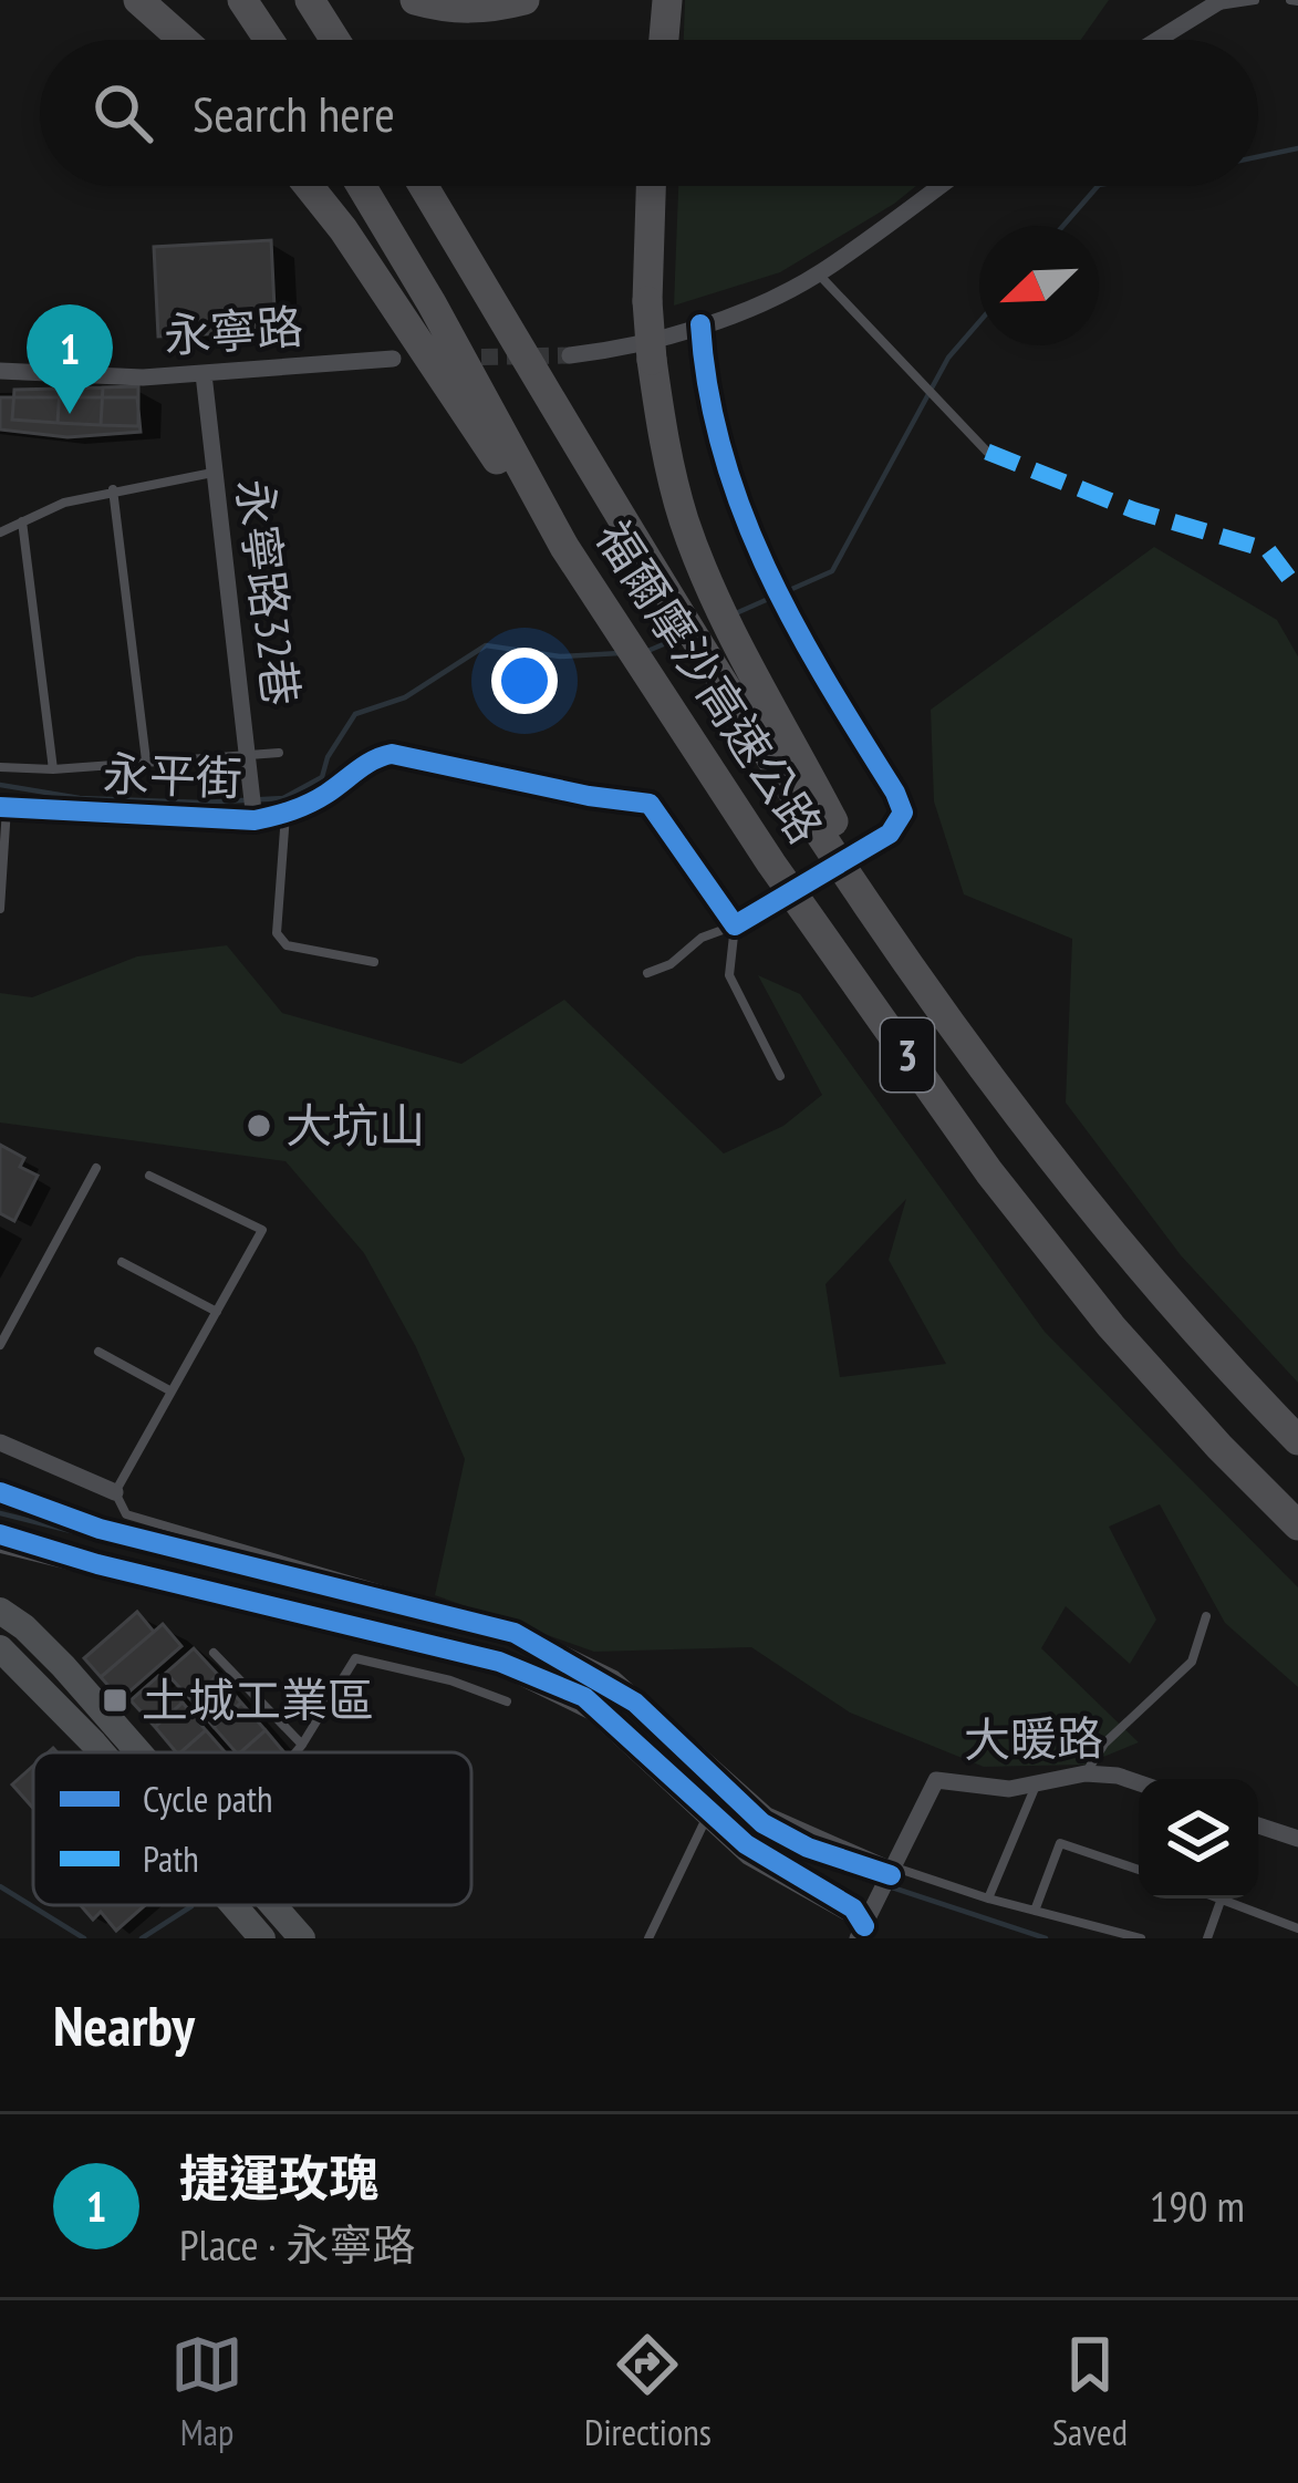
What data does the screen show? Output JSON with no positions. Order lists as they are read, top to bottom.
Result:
{
  "streets": {
    "highway": ["福爾摩沙高速公路", "3"],
    "street": [
      "永寧路",
      "永寧路32巷",
      "永平街",
      "大暖路"
    ]
  },
  "crossings": [
    ["永寧路", "永寧路32巷"],
    ["永寧路32巷", "永平街"]
  ],
  "places": {
    "other": ["大坑山"],
    "transit": ["土城工業區"]
  },
  "legend": ["Cycle path", "Path"],
  "north": "bottom left",
  "page": {
    "search": "Search here",
    "pins": "1",
    "heading": "Nearby",
    "list": [
      {
        "mark": "1",
        "name": "捷運玫瑰",
        "note": "Place · 永寧路",
        "value": "190 m"
      }
    ],
    "nav": ["Map", "Directions", "Saved"]
  }
}
